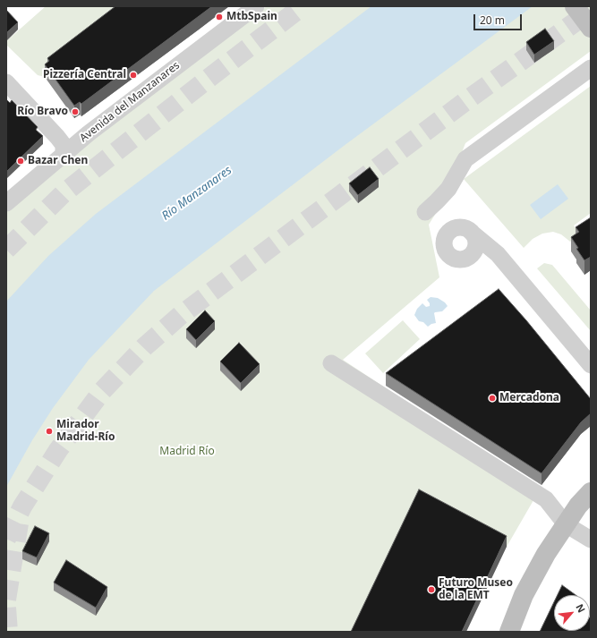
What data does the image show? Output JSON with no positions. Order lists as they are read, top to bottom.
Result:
{
  "streets": {
    "street": ["Avenida del Manzanares"]
  },
  "water": ["Río Manzanares"],
  "parks": ["Madrid Río"],
  "places": [
    "MtbSpain",
    "Pizzería Central",
    "Río Bravo",
    "Bazar Chen",
    "Mercadona",
    "Mirador Madrid-Río",
    "Futuro Museo de la EMT"
  ],
  "scale_bar": "20 m",
  "north": "top right"
}
